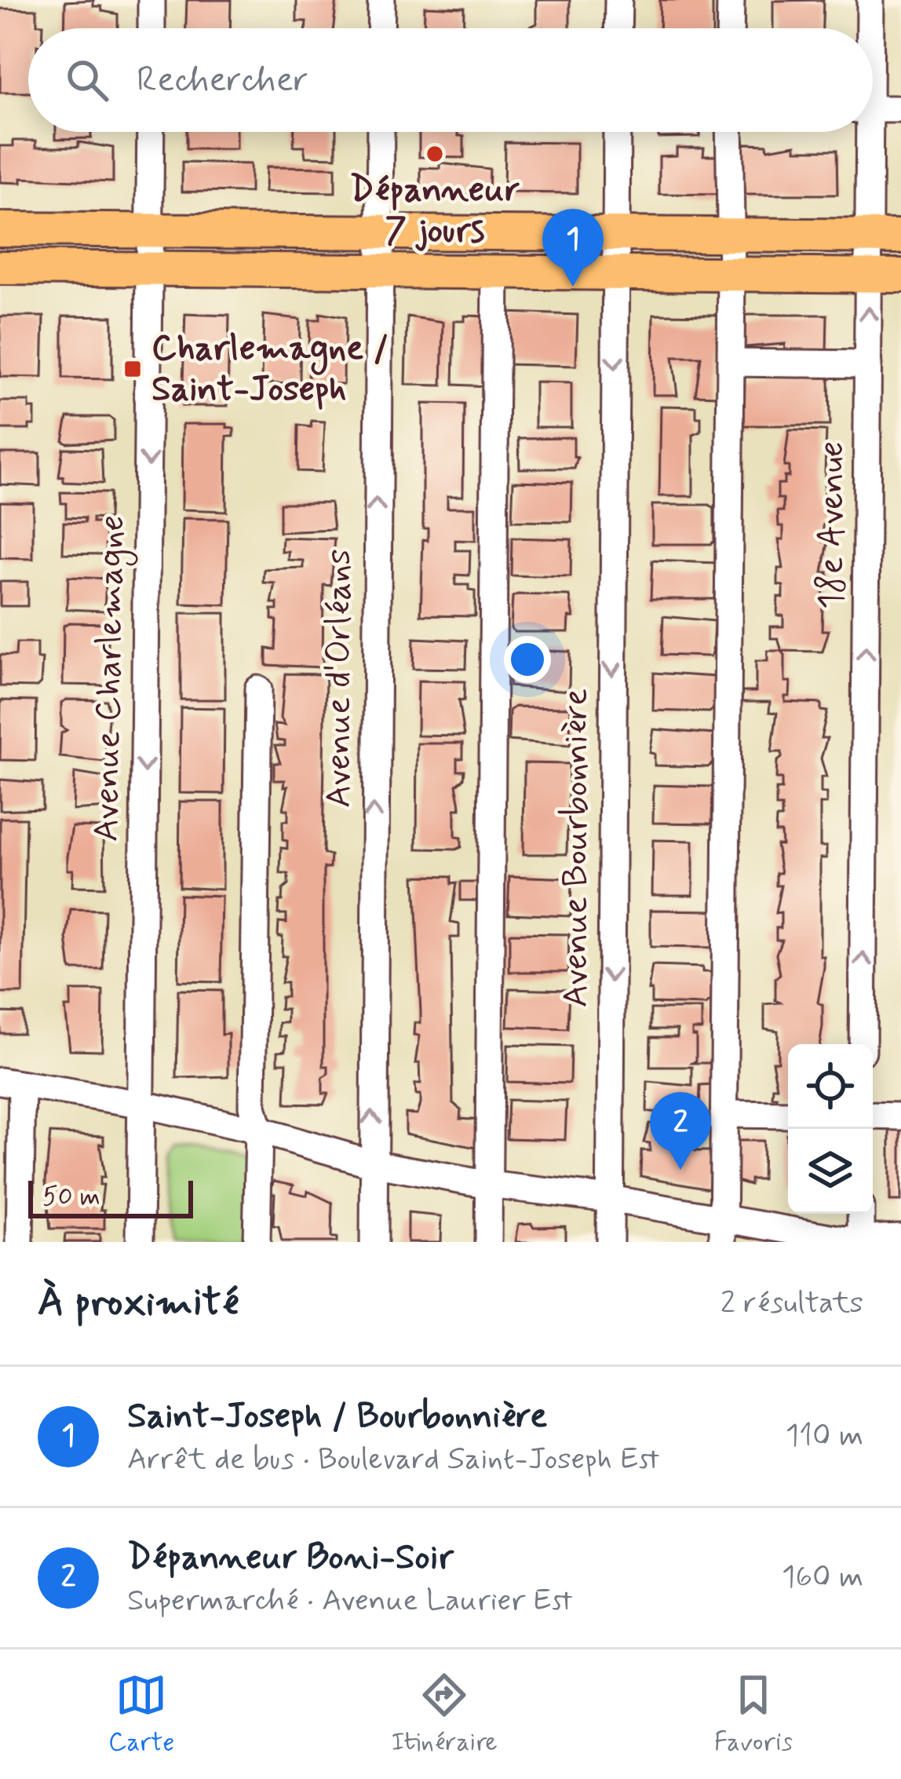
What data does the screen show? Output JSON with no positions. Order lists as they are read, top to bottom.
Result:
{
  "streets": {
    "street": [
      "18e Avenue",
      "Avenue Charlemagne",
      "Avenue d'Orléans",
      "Avenue Bourbonnière"
    ]
  },
  "places": {
    "other": ["Dépanneur 7 jours"],
    "transit": ["Charlemagne / Saint-Joseph"]
  },
  "scale_bar": "50 m",
  "page": {
    "search": "Rechercher",
    "pins": ["1", "2"],
    "scale": "50 m",
    "heading": ["À proximité", "2 résultats"],
    "list": [
      {
        "mark": "1",
        "name": "Saint-Joseph / Bourbonnière",
        "note": "Arrêt de bus · Boulevard Saint-Joseph Est",
        "value": "110 m"
      },
      {
        "mark": "2",
        "name": "Dépanneur Boni-Soir",
        "note": "Supermarché · Avenue Laurier Est",
        "value": "160 m"
      }
    ],
    "nav": ["Carte", "Itinéraire", "Favoris"]
  }
}
